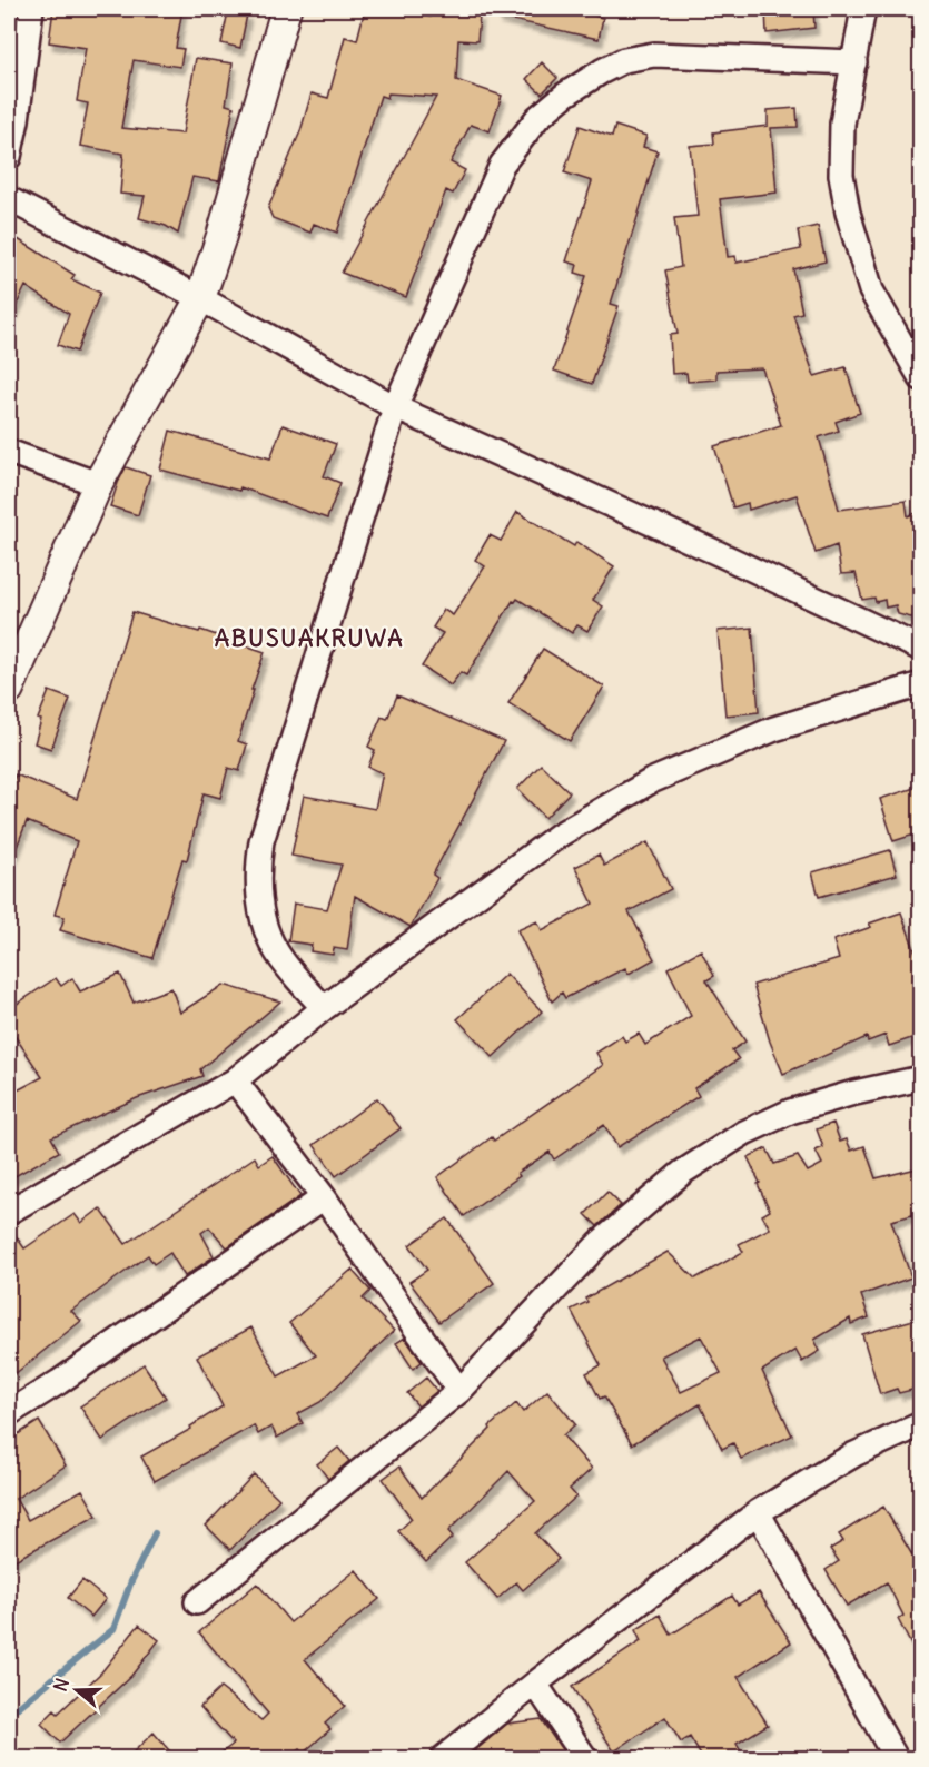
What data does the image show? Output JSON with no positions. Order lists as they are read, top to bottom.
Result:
{
  "districts": ["ABUSUAKRUWA"],
  "north": "left"
}
